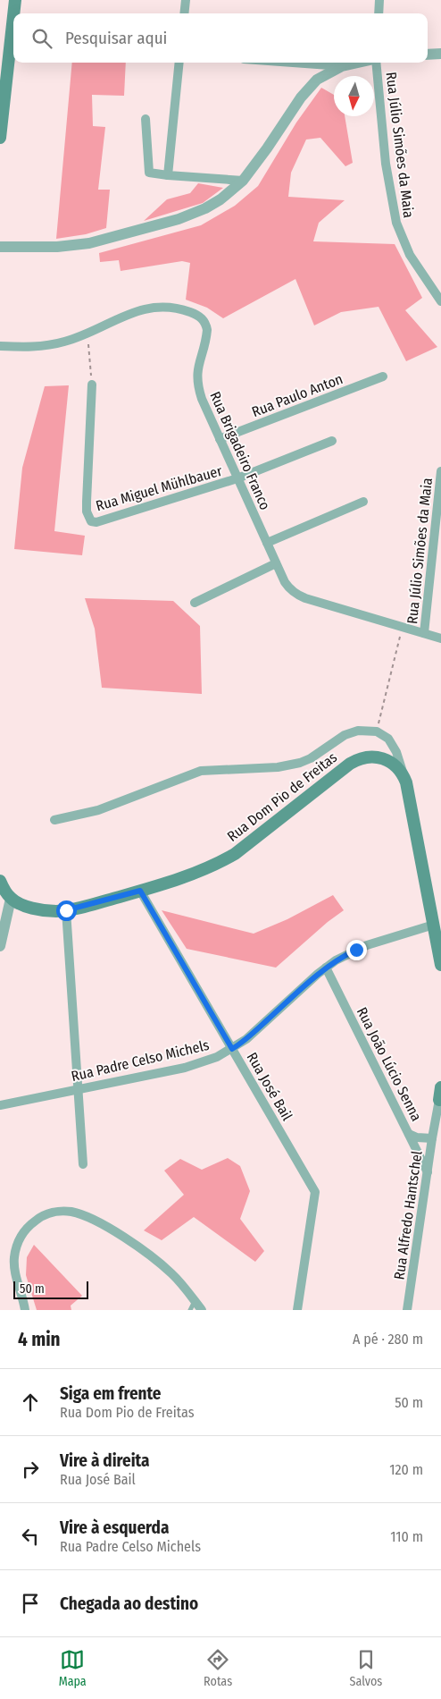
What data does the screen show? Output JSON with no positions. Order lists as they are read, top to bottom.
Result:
{
  "streets": {
    "main road": ["Rua Dom Pio de Freitas"],
    "street": [
      "Rua Júlio Simões da Maia",
      "Rua Paulo Anton",
      "Rua Brigadeiro Franco",
      "Rua Miguel Mühlbauer",
      "Rua Padre Celso Michels",
      "Rua João Lúcio Senna",
      "Rua José Bail",
      "Rua Alfredo Hantschel"
    ]
  },
  "crossings": [
    ["Rua Júlio Simões da Maia", "Rua Brigadeiro Franco"],
    ["Rua Paulo Anton", "Rua Brigadeiro Franco"],
    ["Rua Brigadeiro Franco", "Rua Miguel Mühlbauer"],
    ["Rua Dom Pio de Freitas", "Rua José Bail"],
    ["Rua Padre Celso Michels", "Rua João Lúcio Senna"],
    ["Rua Padre Celso Michels", "Rua José Bail"],
    ["Rua João Lúcio Senna", "Rua Alfredo Hantschel"]
  ],
  "scale_bar": "50 m",
  "north": "bottom",
  "page": {
    "search": "Pesquisar aqui",
    "scale": "50 m",
    "heading": ["4 min", "A pé · 280 m"],
    "list": [
      ["Siga em frente", "Rua Dom Pio de Freitas", "50 m"],
      ["Vire à direita", "Rua José Bail", "120 m"],
      ["Vire à esquerda", "Rua Padre Celso Michels", "110 m"],
      "Chegada ao destino"
    ],
    "nav": ["Mapa", "Rotas", "Salvos"]
  }
}
